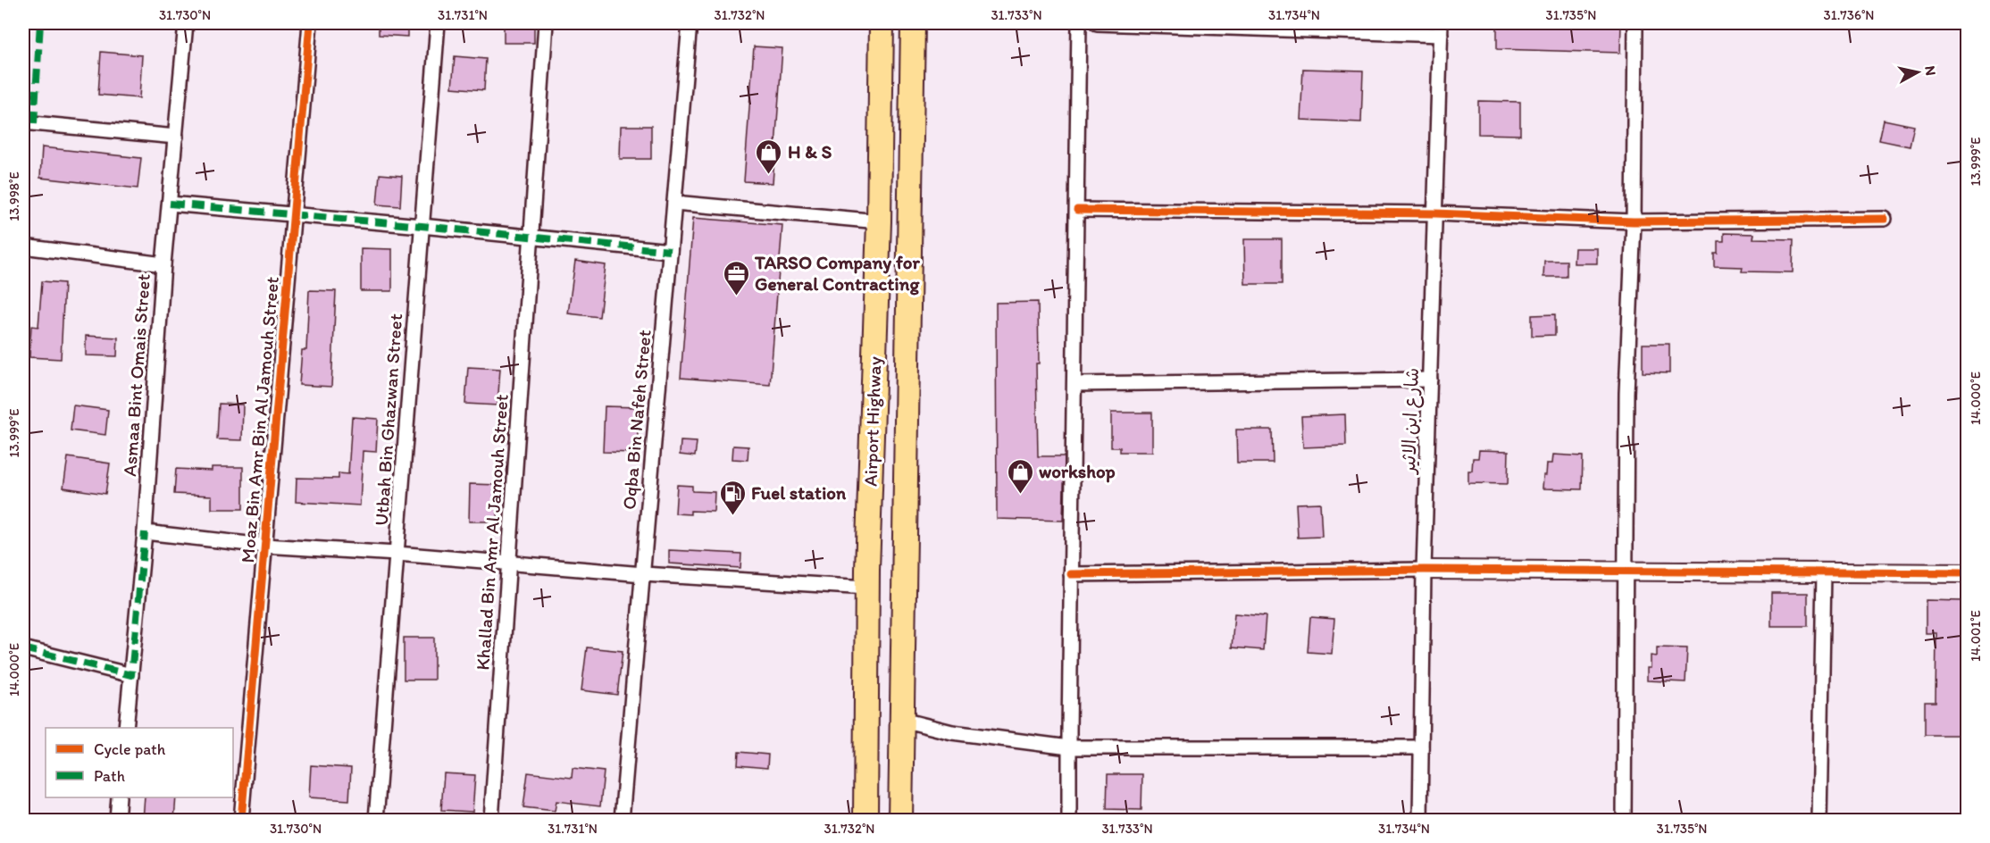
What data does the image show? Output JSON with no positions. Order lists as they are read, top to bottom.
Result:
{
  "streets": {
    "highway": ["Airport Highway"],
    "street": [
      "Asmaa Bint Omais Street",
      "Moaz Bin Amr Bin Al Jamouh Street",
      "Utbah Bin Ghazwan Street",
      "Oqba Bin Nafeh Street",
      "شارع ابن الاثير",
      "Khallad Bin Amr Al Jamouh Street"
    ]
  },
  "places": {
    "shop": ["H & S", "workshop"],
    "office": ["TARSO Company for General Contracting"],
    "fuel station": ["Fuel station"]
  },
  "legend": ["Cycle path", "Path"],
  "north": "right",
  "coordinates": [
    "31.730°N",
    "31.731°N",
    "31.732°N",
    "31.733°N",
    "31.734°N",
    "31.735°N",
    "31.736°N",
    "13.999°E",
    "13.998°E",
    "14.000°E",
    "14.001°E"
  ]
}
